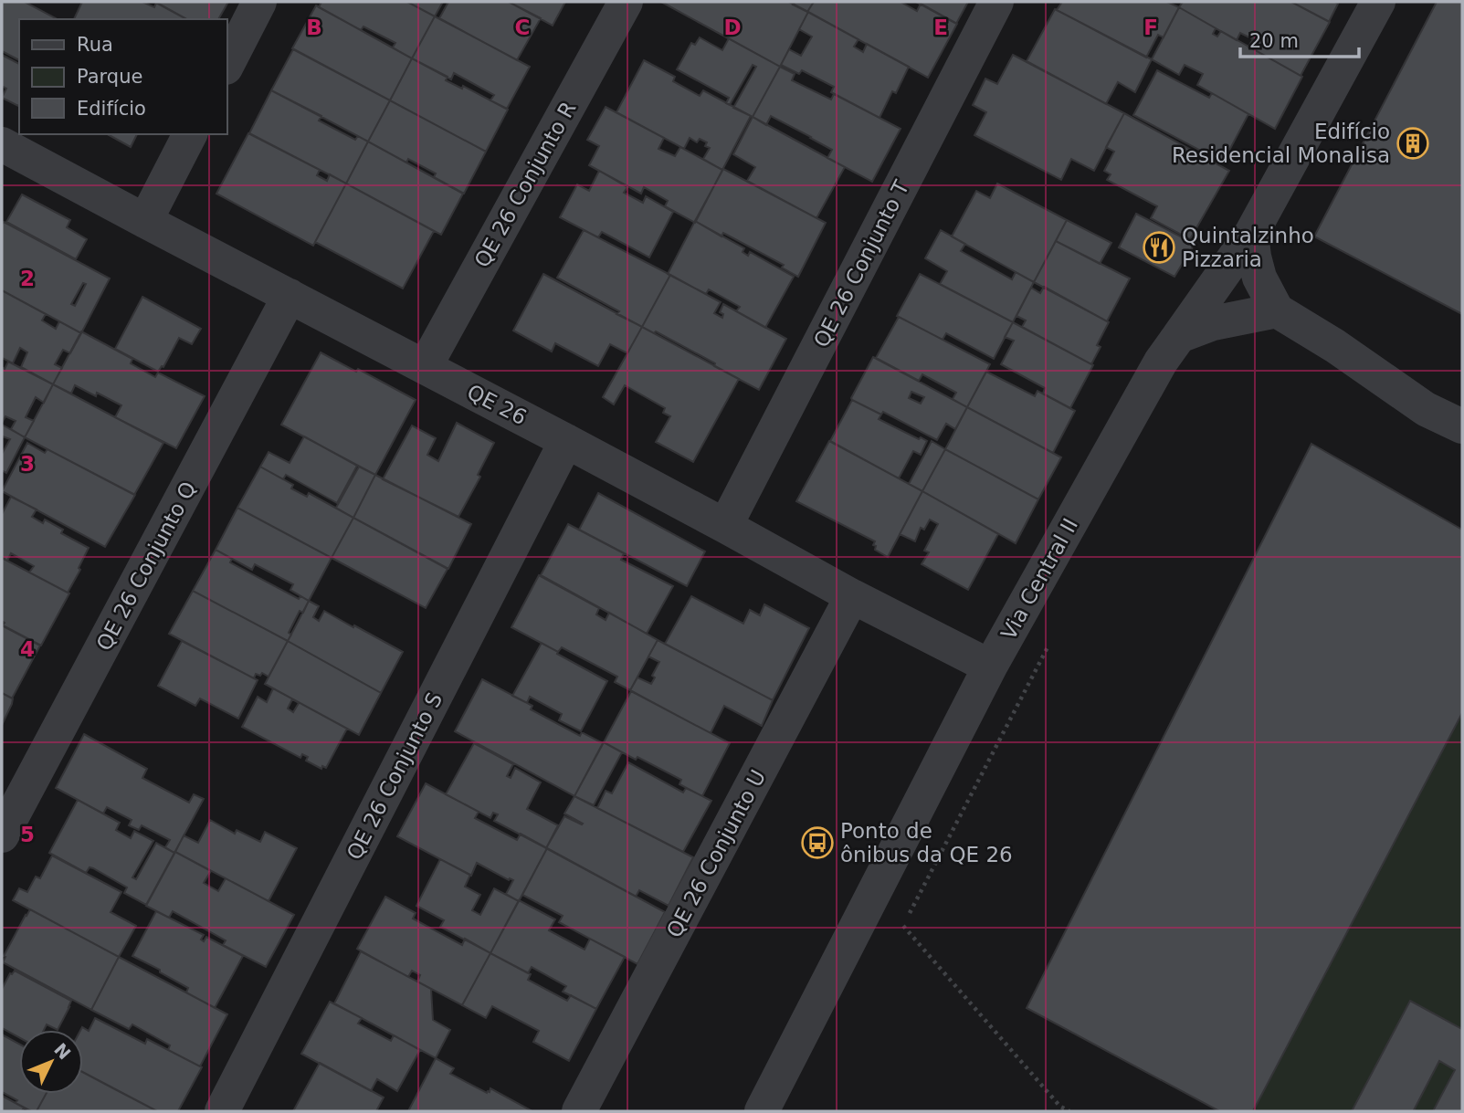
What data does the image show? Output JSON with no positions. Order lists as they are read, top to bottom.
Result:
{
  "streets": {
    "street": [
      "QE 26 Conjunto R",
      "QE 26 Conjunto T",
      "QE 26",
      "QE 26 Conjunto Q",
      "Via Central II",
      "QE 26 Conjunto S",
      "QE 26 Conjunto U"
    ]
  },
  "crossings": [
    ["QE 26 Conjunto R", "QE 26"],
    ["QE 26 Conjunto T", "QE 26"],
    ["QE 26", "QE 26 Conjunto Q"],
    ["QE 26", "Via Central II"],
    ["QE 26", "QE 26 Conjunto S"],
    ["QE 26", "QE 26 Conjunto U"]
  ],
  "places": {
    "building": ["Edifício Residencial Monalisa"],
    "restaurant": ["Quintalzinho Pizzaria"],
    "bus stop": ["Ponto de ônibus da QE 26"]
  },
  "legend": ["Rua", "Parque", "Edifício"],
  "scale_bar": "20 m",
  "north": "top right",
  "grid": {
    "columns": [
      "B",
      "C",
      "D",
      "E",
      "F"
    ],
    "rows": [
      "2",
      "3",
      "4",
      "5"
    ]
  }
}
